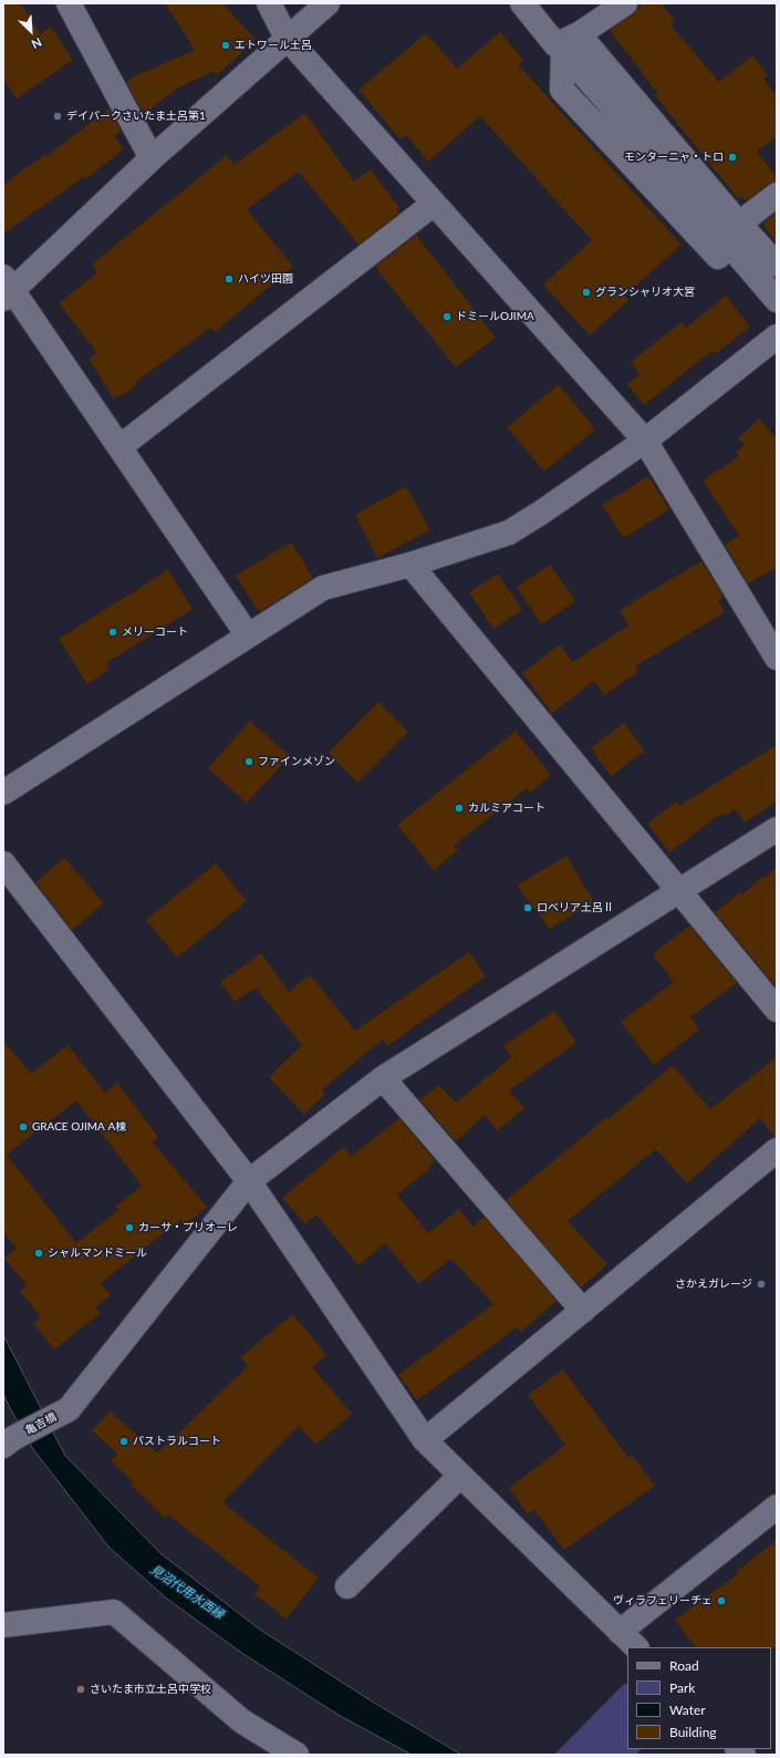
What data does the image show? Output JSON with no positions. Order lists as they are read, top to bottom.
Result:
{
  "streets": {
    "street": ["亀吉橋"]
  },
  "water": ["見沼代用水西縁"],
  "places": [
    "エトワール土呂",
    "デイパークさいたま土呂第1",
    "モンターニャ・トロ",
    "ハイツ田園",
    "グランシャリオ大宮",
    "ドミールOJIMA",
    "メリーコート",
    "ファインメゾン",
    "カルミアコート",
    "ロベリア土呂Ⅱ",
    "GRACE OJIMA A棟",
    "カーサ・プリオーレ",
    "シャルマンドミール",
    "さかえガレージ",
    "パストラルコート",
    "ヴィラフェリーチェ",
    "さいたま市立土呂中学校"
  ],
  "legend": [
    "Road",
    "Park",
    "Water",
    "Building"
  ],
  "north": "bottom right"
}
